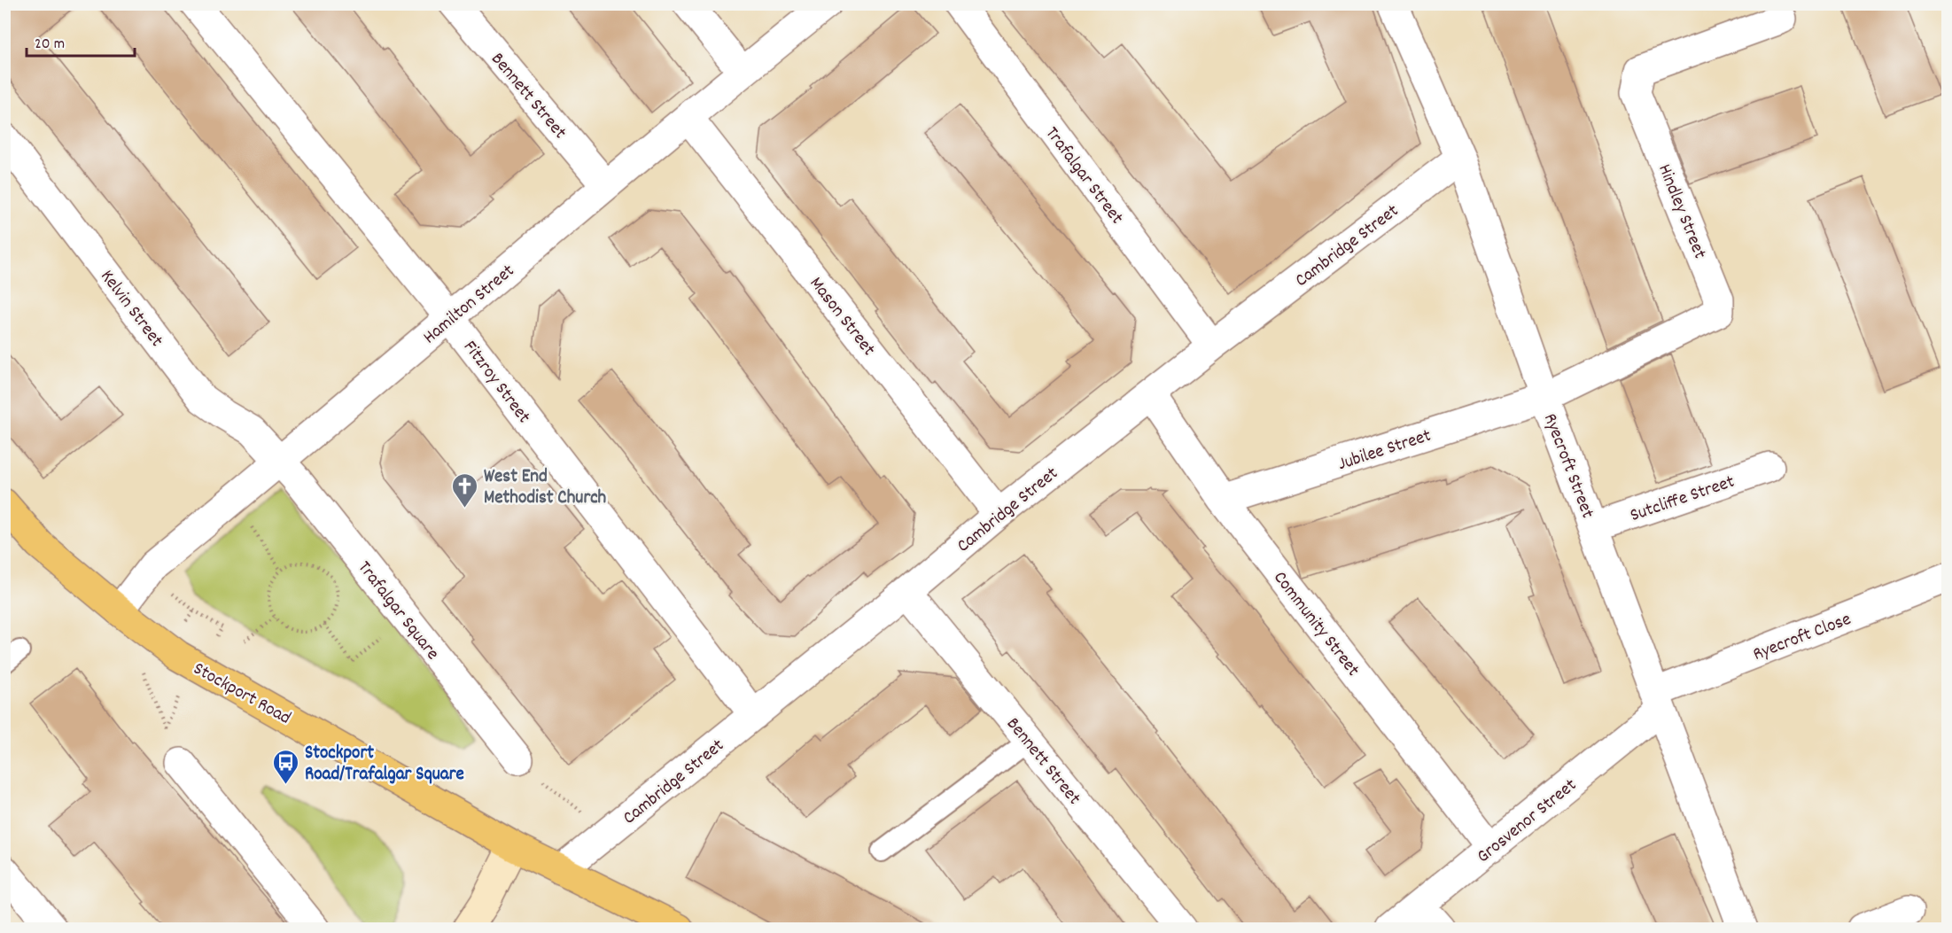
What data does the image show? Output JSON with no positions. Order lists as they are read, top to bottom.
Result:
{
  "streets": {
    "highway": ["Stockport Road"],
    "street": [
      "Bennett Street",
      "Trafalgar Street",
      "Hindley Street",
      "Cambridge Street",
      "Hamilton Street",
      "Kelvin Street",
      "Mason Street",
      "Fitzroy Street",
      "Jubilee Street",
      "Ryecroft Street",
      "Sutcliffe Street",
      "Trafalgar Square",
      "Community Street",
      "Ryecroft Close",
      "Grosvenor Street"
    ]
  },
  "crossings": [
    ["Bennett Street", "Cambridge Street"],
    ["Bennett Street", "Hamilton Street"],
    ["Trafalgar Street", "Cambridge Street"],
    ["Hindley Street", "Jubilee Street"],
    ["Hindley Street", "Ryecroft Street"],
    ["Cambridge Street", "Mason Street"],
    ["Cambridge Street", "Fitzroy Street"],
    ["Cambridge Street", "Ryecroft Street"],
    ["Cambridge Street", "Community Street"],
    ["Cambridge Street", "Stockport Road"],
    ["Hamilton Street", "Kelvin Street"],
    ["Hamilton Street", "Mason Street"],
    ["Hamilton Street", "Fitzroy Street"],
    ["Hamilton Street", "Trafalgar Square"],
    ["Hamilton Street", "Stockport Road"],
    ["Kelvin Street", "Trafalgar Square"],
    ["Jubilee Street", "Ryecroft Street"],
    ["Jubilee Street", "Community Street"],
    ["Ryecroft Street", "Sutcliffe Street"],
    ["Ryecroft Street", "Ryecroft Close"],
    ["Ryecroft Street", "Grosvenor Street"],
    ["Community Street", "Grosvenor Street"],
    ["Ryecroft Close", "Grosvenor Street"]
  ],
  "places": {
    "church": ["West End Methodist Church"],
    "bus stop": ["Stockport Road/Trafalgar Square"]
  },
  "scale_bar": "20 m"
}
